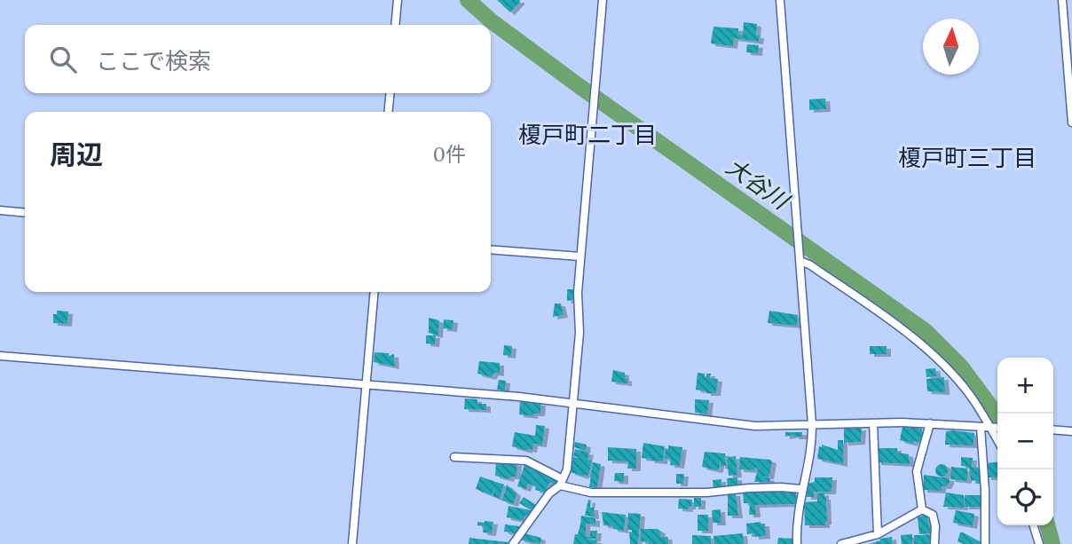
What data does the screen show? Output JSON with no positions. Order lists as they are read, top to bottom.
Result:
{
  "districts": ["榎戸町二丁目", "榎戸町三丁目"],
  "water": ["大谷川"],
  "north": "top",
  "page": {
    "search": "ここで検索",
    "heading": ["周辺", "0件"],
    "map_buttons": ["+", "−"]
  }
}
